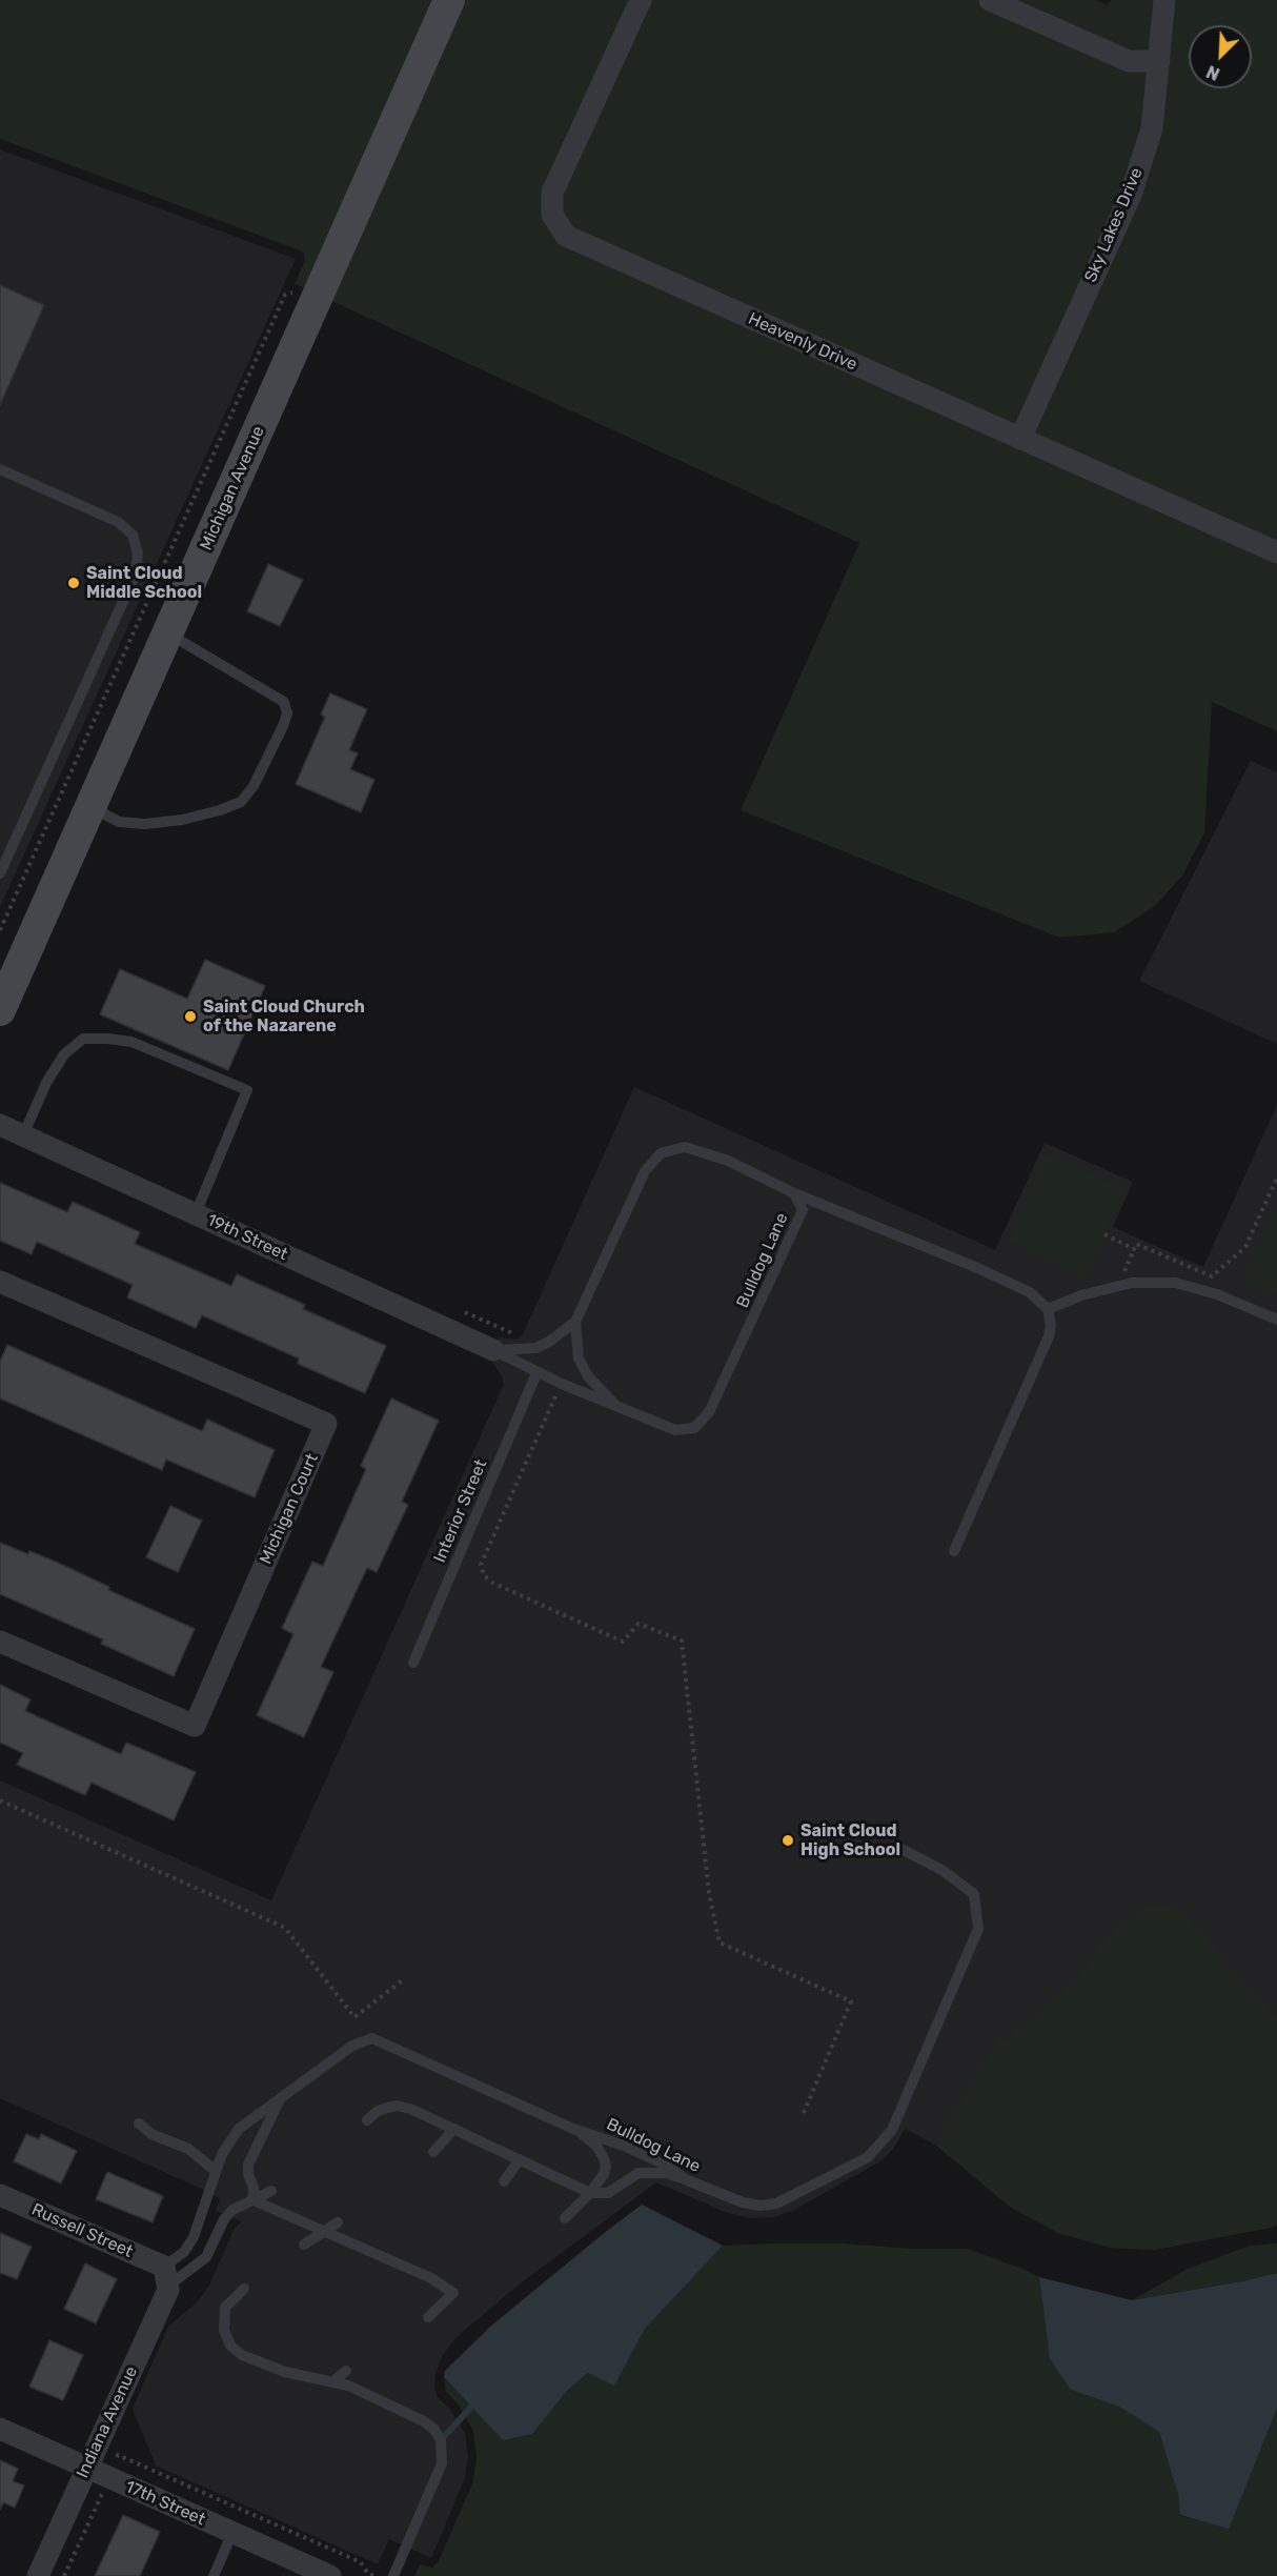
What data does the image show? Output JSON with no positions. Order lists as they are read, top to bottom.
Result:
{
  "streets": {
    "street": [
      "Sky Lakes Drive",
      "Heavenly Drive",
      "Michigan Avenue",
      "19th Street",
      "Michigan Court",
      "Russell Street",
      "Indiana Avenue",
      "17th Street"
    ],
    "lane": ["Bulldog Lane", "Interior Street"]
  },
  "crossings": [
    ["Sky Lakes Drive", "Heavenly Drive"],
    ["19th Street", "Bulldog Lane"],
    ["Bulldog Lane", "Interior Street"],
    ["Bulldog Lane", "Russell Street"],
    ["Indiana Avenue", "17th Street"]
  ],
  "places": ["Saint Cloud Middle School", "Saint Cloud Church of the Nazarene", "Saint Cloud High School"],
  "north": "bottom left"
}
